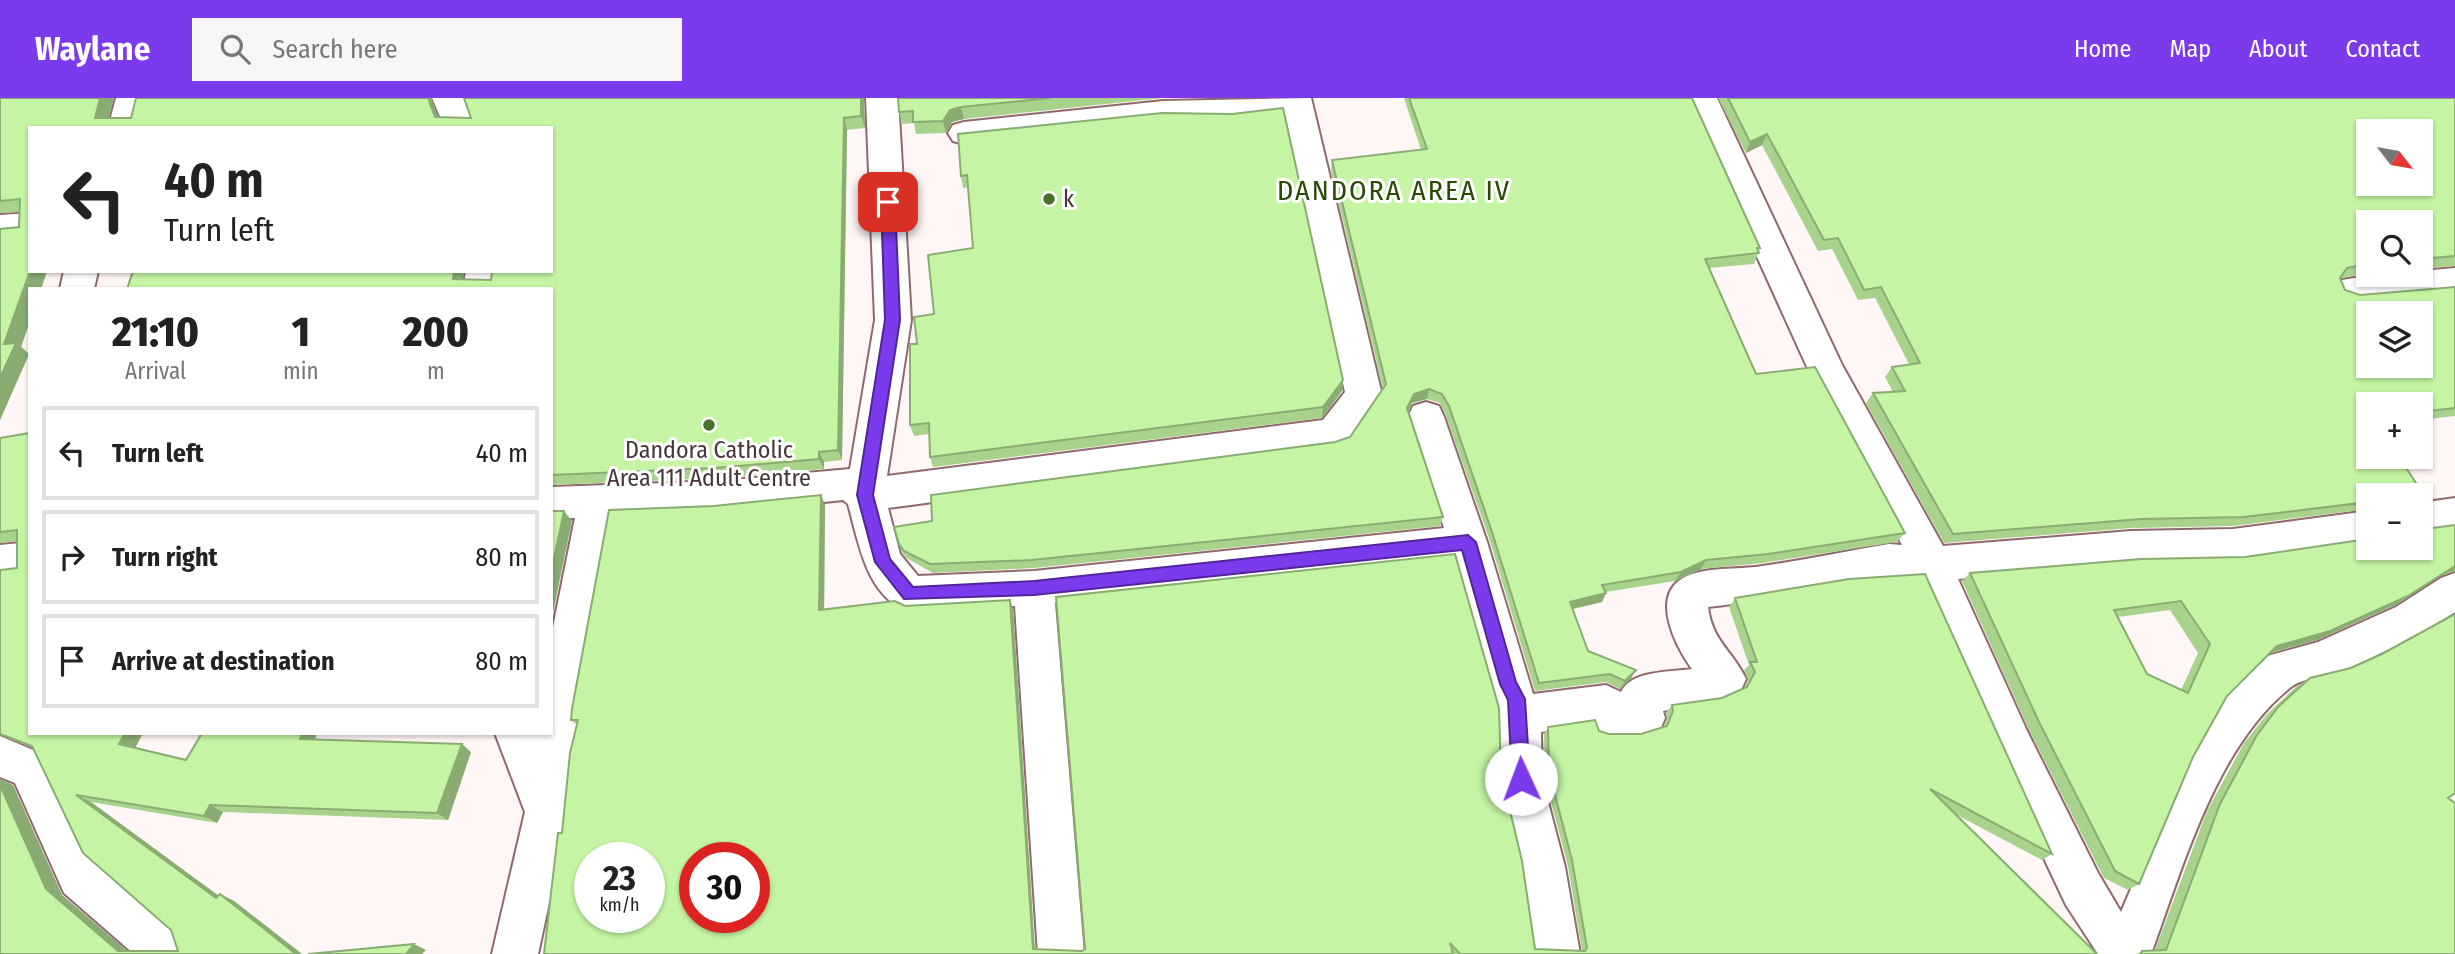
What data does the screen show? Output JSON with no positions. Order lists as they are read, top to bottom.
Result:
{
  "districts": ["DANDORA AREA IV"],
  "places": ["k", "Dandora Catholic Area 111 Adult Centre"],
  "north": "bottom right",
  "page": {
    "header": "Waylane",
    "search": "Search here",
    "nav": [
      "Home",
      "Map",
      "About",
      "Contact"
    ],
    "map_buttons": ["+", "−"],
    "turn": ["40 m", "Turn left"],
    "eta": [
      "21:10",
      "Arrival",
      "1",
      "min",
      "200",
      "m"
    ],
    "list": [
      {
        "name": "Turn left",
        "value": "40 m"
      },
      {
        "name": "Turn right",
        "value": "80 m"
      },
      {
        "name": "Arrive at destination",
        "value": "80 m"
      }
    ],
    "speed": "23 km/h",
    "limit": "30"
  }
}
